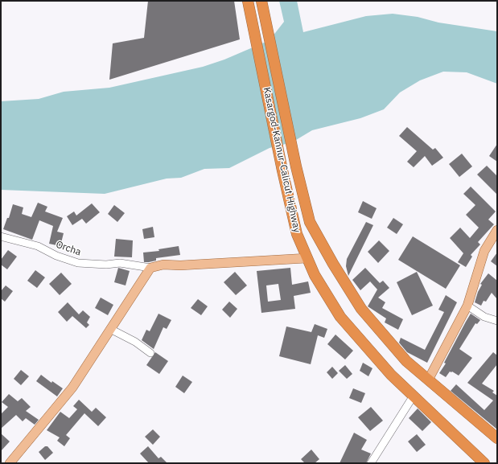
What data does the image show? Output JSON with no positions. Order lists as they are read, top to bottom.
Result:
{
  "streets": {
    "highway": ["Kasargod-Kannur-Calicut Highway"],
    "street": ["Orcha"]
  }
}
